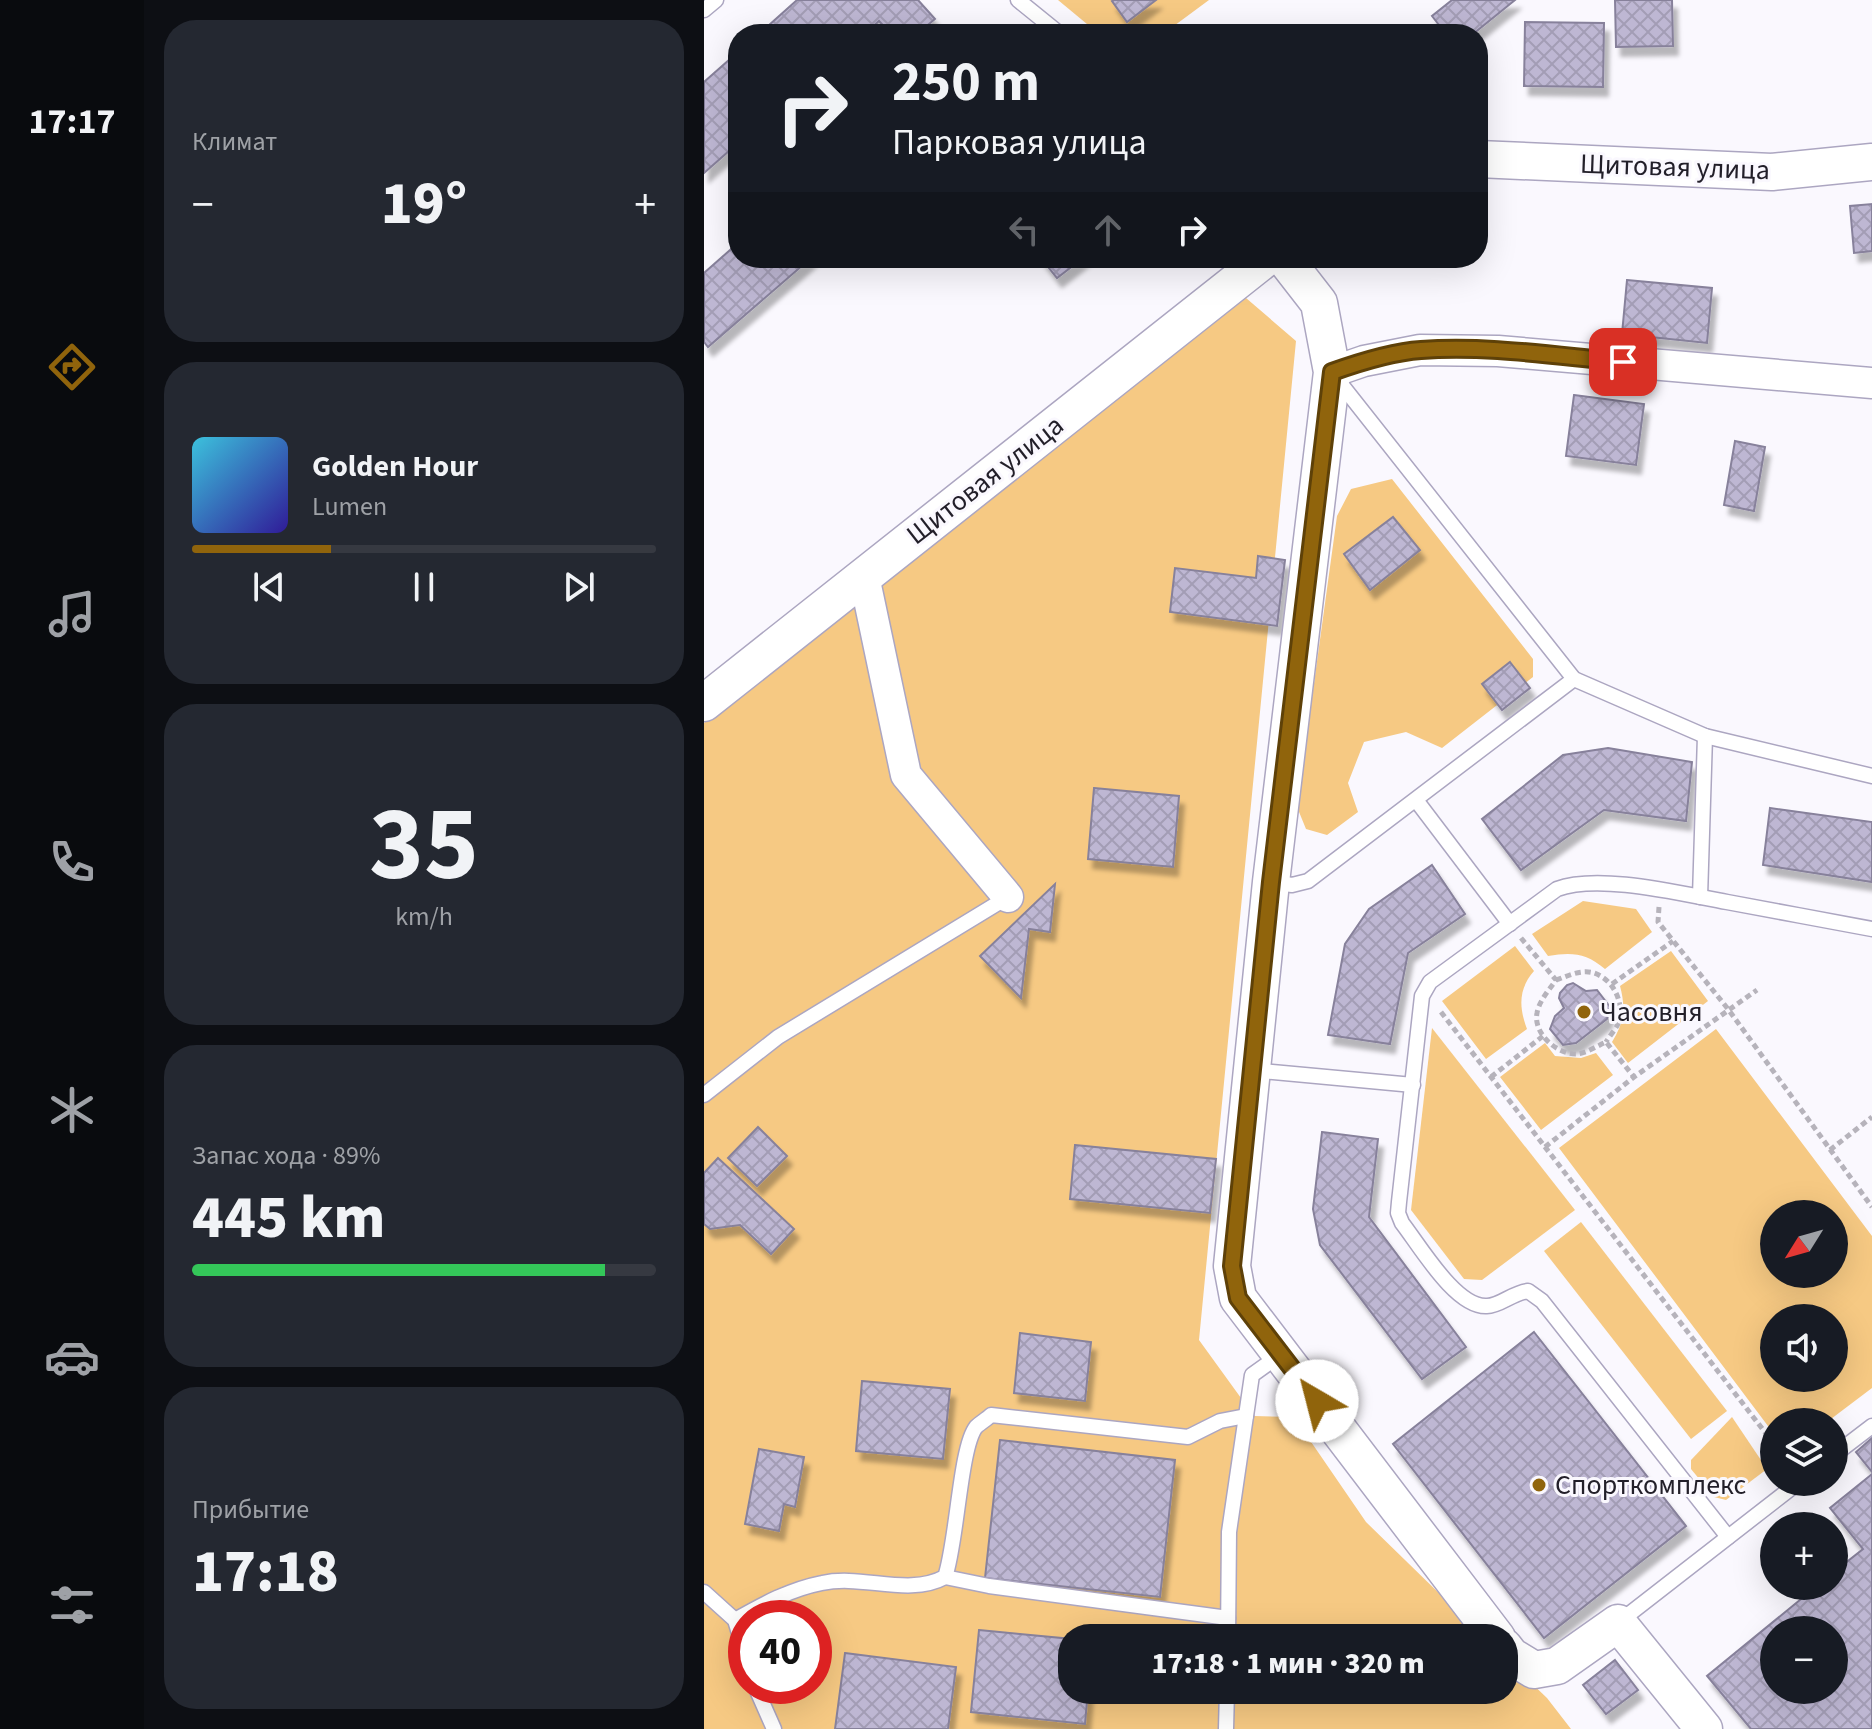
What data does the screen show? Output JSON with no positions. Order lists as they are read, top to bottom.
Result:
{
  "streets": {
    "street": ["Щитовая улица"]
  },
  "places": ["Часовня", "Спорткомплекс"],
  "north": "bottom left",
  "page": {
    "tabs": "17:17",
    "tile": [
      "Климат",
      ["35", "km/h"],
      ["Запас хода · 89%", "445 km"],
      ["Прибытие", "17:18"]
    ],
    "turn": ["250 m", "Парковая улица"],
    "heat": ["−", "19°", "+"],
    "song": ["Golden Hour", "Lumen"],
    "map_buttons": ["+", "−"],
    "limit": "40",
    "trip": "17:18 · 1 мин · 320 m"
  }
}
